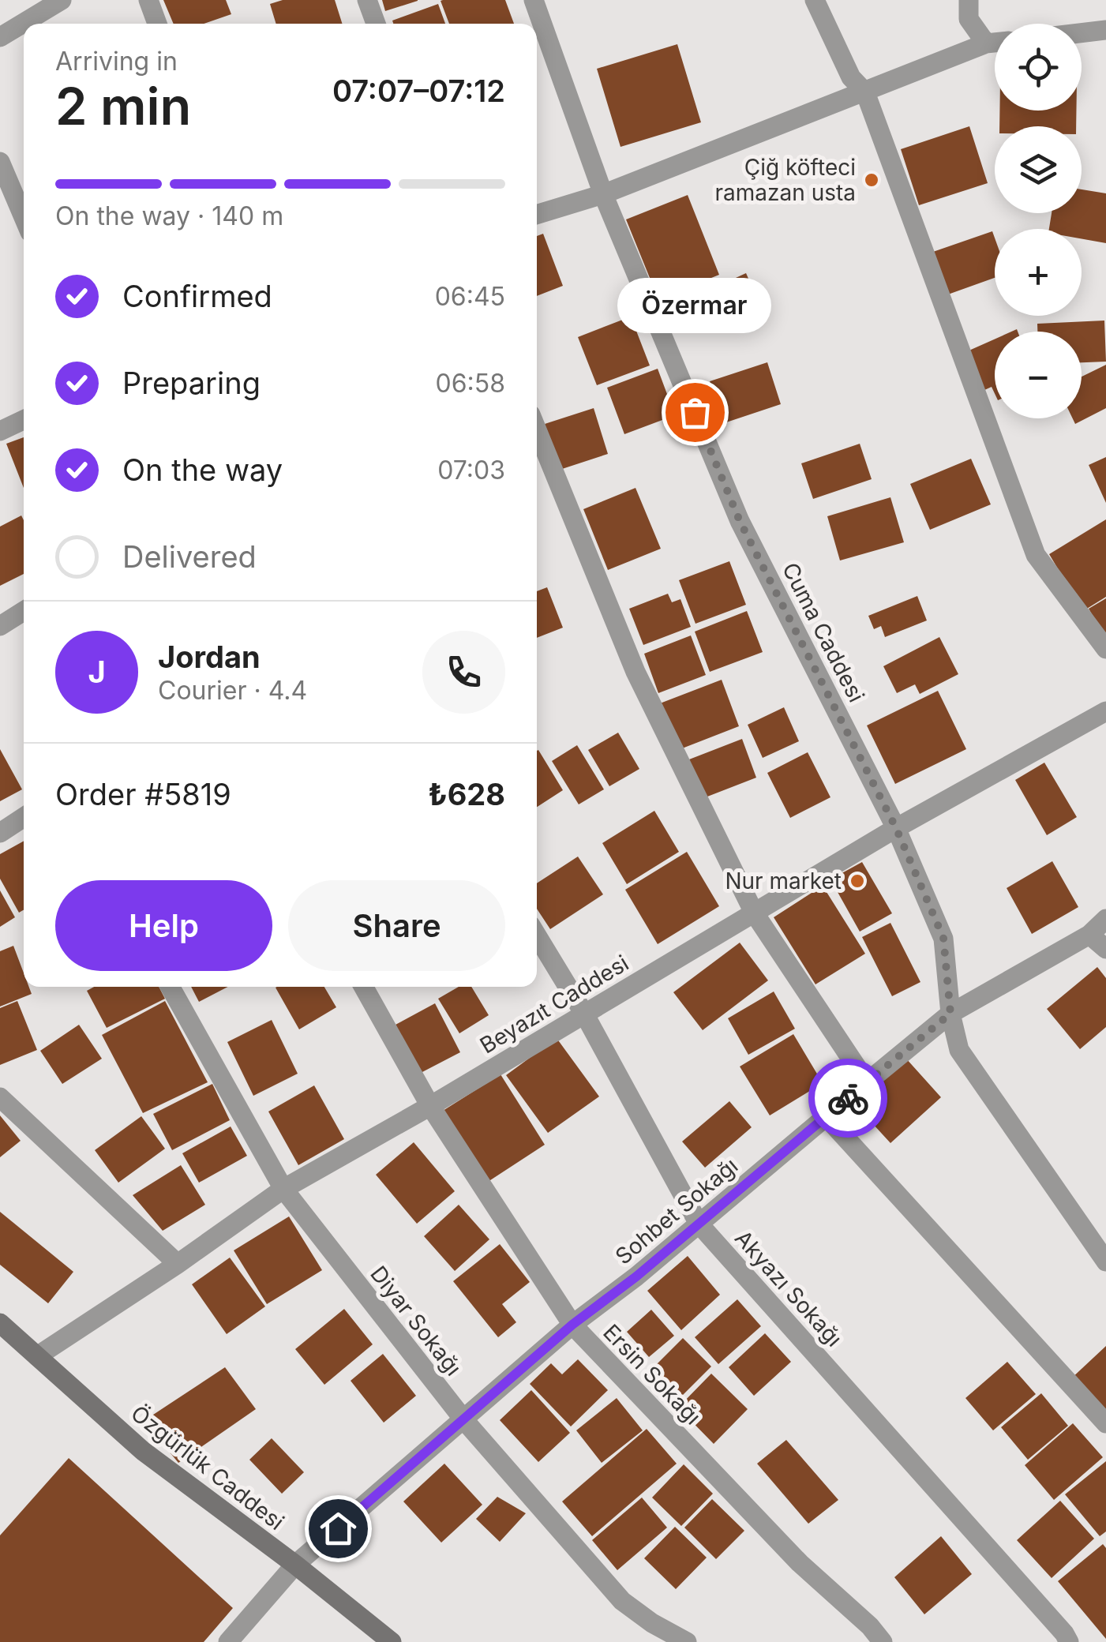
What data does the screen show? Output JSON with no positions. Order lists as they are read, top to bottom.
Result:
{
  "streets": {
    "street": [
      "Cuma Caddesi",
      "Beyazıt Caddesi",
      "Sohbet Sokağı",
      "Akyazı Sokağı",
      "Diyar Sokağı",
      "Ersin Sokağı",
      "Özgürlük Caddesi"
    ]
  },
  "crossings": [
    ["Cuma Caddesi", "Beyazıt Caddesi"],
    ["Cuma Caddesi", "Sohbet Sokağı"],
    ["Beyazıt Caddesi", "Akyazı Sokağı"],
    ["Beyazıt Caddesi", "Diyar Sokağı"],
    ["Beyazıt Caddesi", "Ersin Sokağı"],
    ["Beyazıt Caddesi", "Özgürlük Caddesi"],
    ["Sohbet Sokağı", "Akyazı Sokağı"],
    ["Sohbet Sokağı", "Diyar Sokağı"],
    ["Sohbet Sokağı", "Ersin Sokağı"],
    ["Sohbet Sokağı", "Özgürlük Caddesi"]
  ],
  "places": ["Çiğ köfteci ramazan usta", "Özermar", "Nur market"],
  "page": {
    "map_buttons": ["+", "−"],
    "heading": ["2 min", "Arriving in", "07:07–07:12"],
    "panel": [
      "Jordan",
      "Courier · 4.4",
      "Order #5819",
      "₺628"
    ],
    "bar": "On the way · 140 m",
    "list": [
      ["Confirmed", "06:45"],
      ["Preparing", "06:58"],
      ["On the way", "07:03"],
      "Delivered"
    ],
    "bubble": "Özermar",
    "round": "J",
    "buttons": ["Help", "Share"]
  }
}
